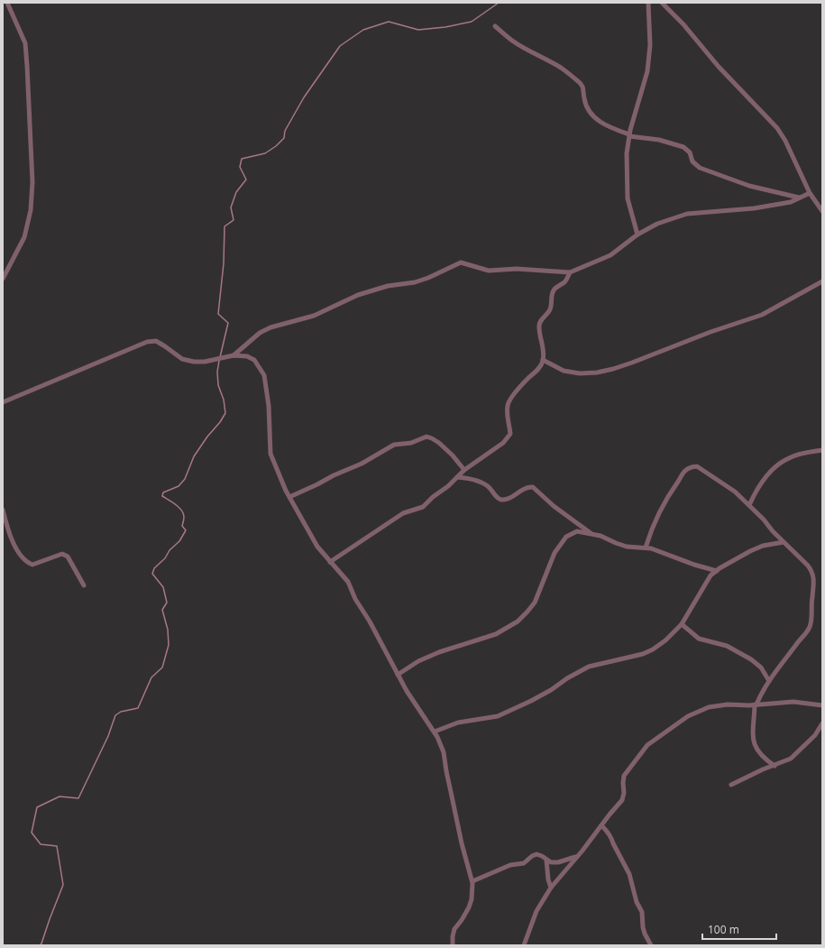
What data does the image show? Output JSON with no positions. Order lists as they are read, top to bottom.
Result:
{
  "scale_bar": "100 m"
}
